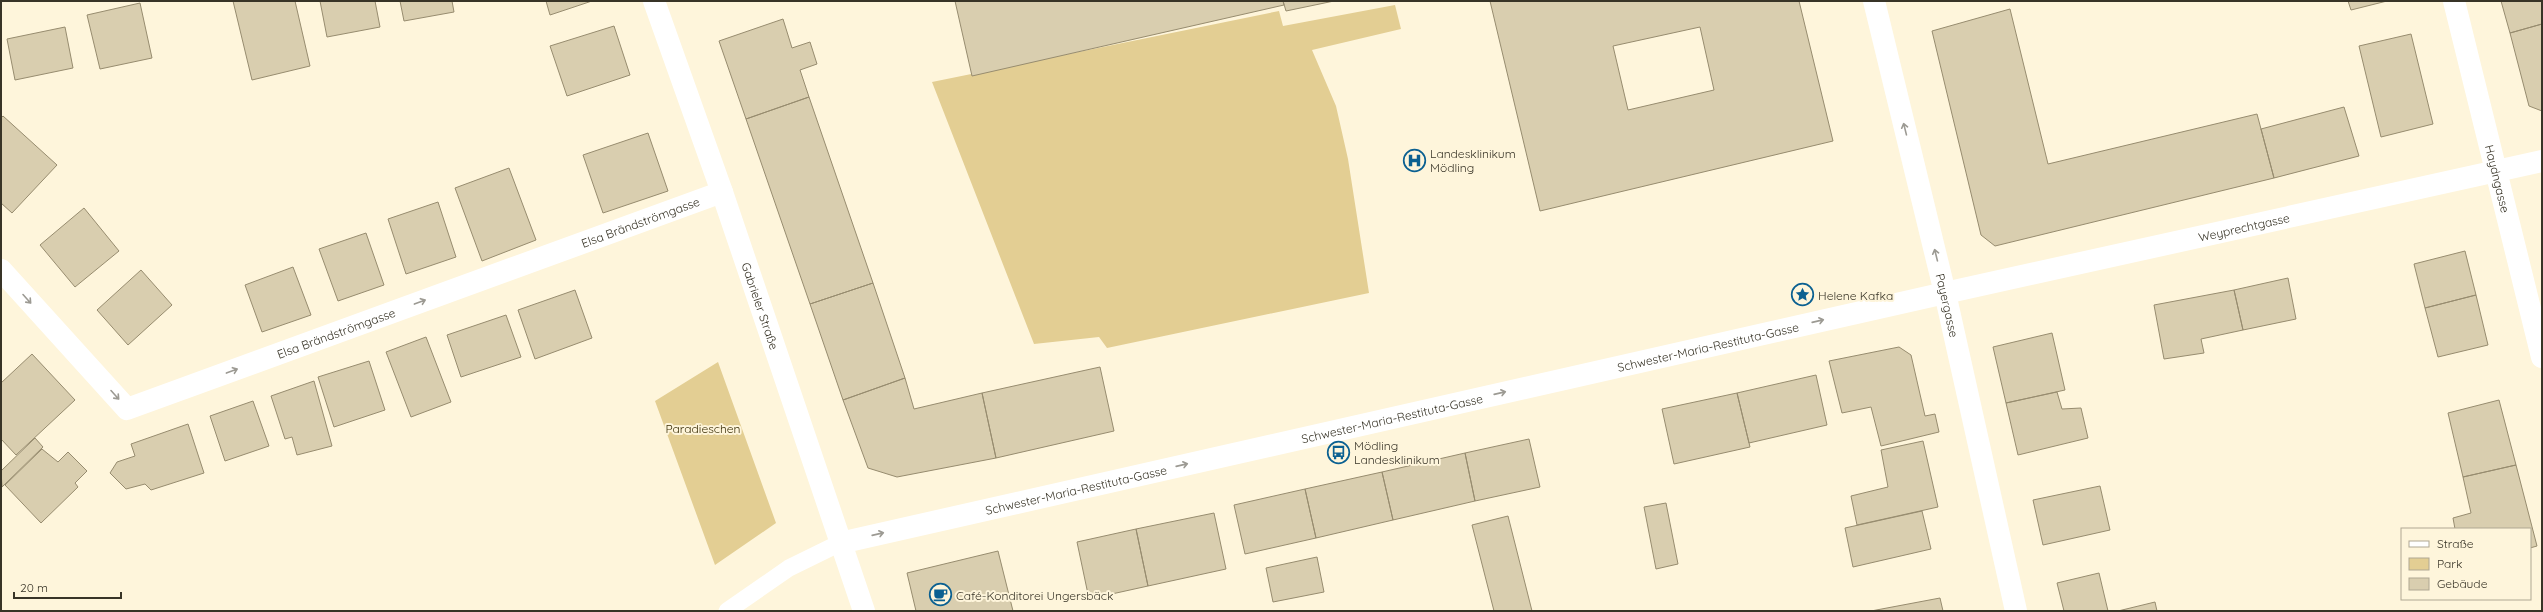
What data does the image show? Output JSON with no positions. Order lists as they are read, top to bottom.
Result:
{
  "streets": {
    "street": [
      "Haydngasse",
      "Elsa Brändströmgasse",
      "Weyprechtgasse",
      "Payergasse",
      "Gabrieler Straße",
      "Schwester-Maria-Restituta-Gasse"
    ]
  },
  "crossings": [
    ["Haydngasse", "Weyprechtgasse"],
    ["Elsa Brändströmgasse", "Gabrieler Straße"],
    ["Weyprechtgasse", "Payergasse"],
    ["Weyprechtgasse", "Schwester-Maria-Restituta-Gasse"],
    ["Payergasse", "Schwester-Maria-Restituta-Gasse"],
    ["Gabrieler Straße", "Schwester-Maria-Restituta-Gasse"]
  ],
  "one_way": ["Elsa Brändströmgasse", "Payergasse", "Schwester-Maria-Restituta-Gasse"],
  "parks": ["Paradieschen"],
  "places": {
    "hospital": ["Landesklinikum Mödling"],
    "place": ["Helene Kafka"],
    "bus stop": ["Mödling Landesklinikum"],
    "cafe": ["Café-Konditorei Ungersbäck"]
  },
  "legend": ["Straße", "Park", "Gebäude"],
  "scale_bar": "20 m"
}
